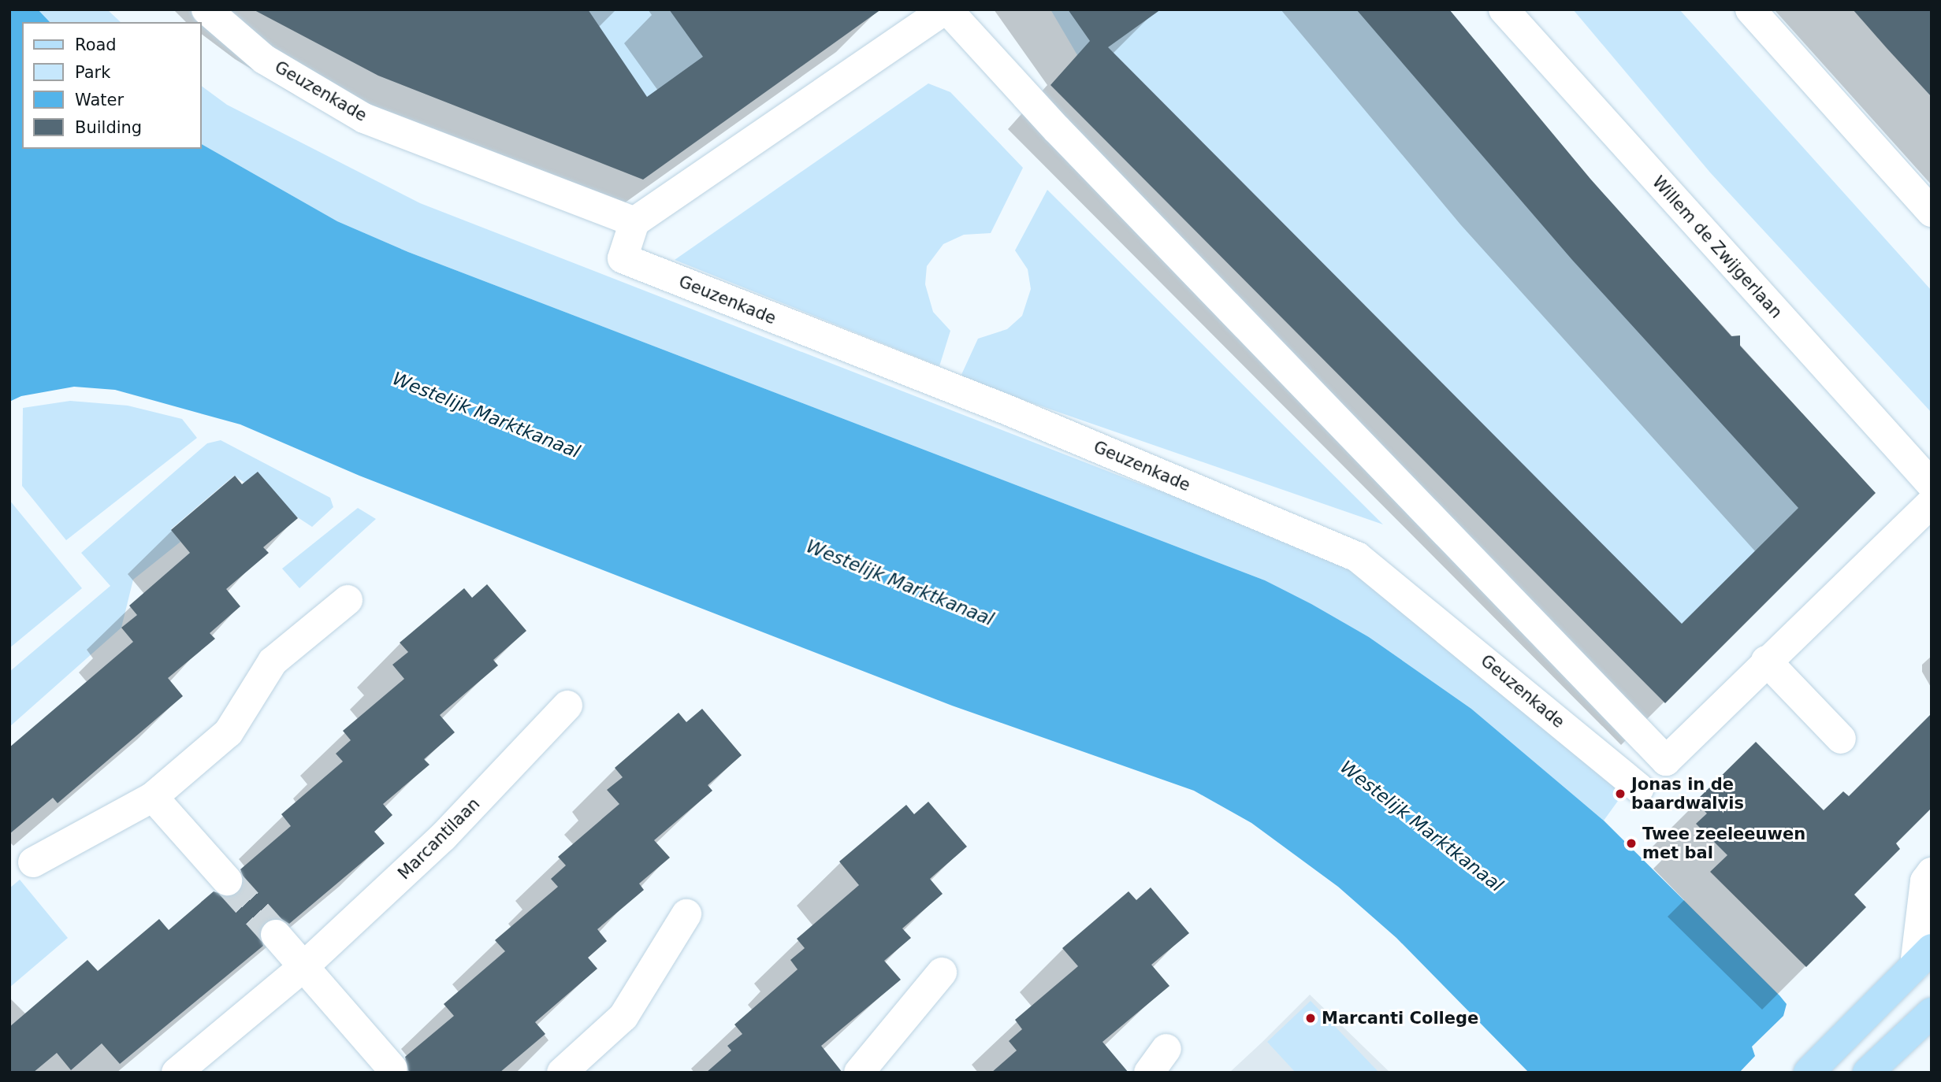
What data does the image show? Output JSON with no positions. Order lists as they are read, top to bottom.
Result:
{
  "streets": {
    "street": ["Geuzenkade", "Willem de Zwijgerlaan", "Marcantilaan"]
  },
  "water": ["Westelijk Marktkanaal"],
  "places": ["Jonas in de baardwalvis", "Twee zeeleeuwen met bal", "Marcanti College"],
  "legend": [
    "Road",
    "Park",
    "Water",
    "Building"
  ]
}
